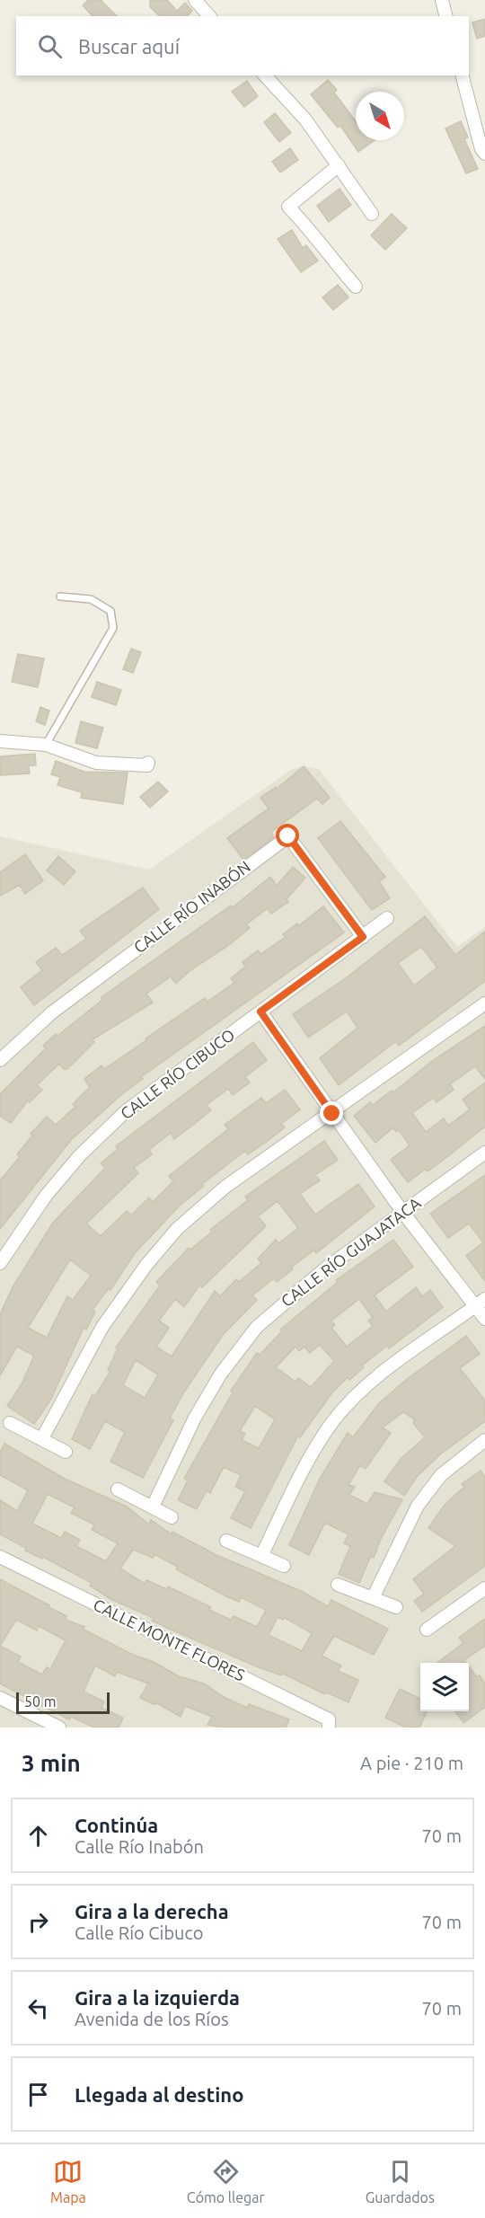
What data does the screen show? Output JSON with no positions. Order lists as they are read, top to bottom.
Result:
{
  "streets": {
    "street": [
      "CALLE RÍO INABÓN",
      "CALLE RÍO CIBUCO",
      "CALLE RÍO GUAJATACA",
      "CALLE MONTE FLORES"
    ]
  },
  "crossings": [
    ["CALLE RÍO INABÓN", "CALLE RÍO CIBUCO"]
  ],
  "scale_bar": "50 m",
  "north": "bottom right",
  "page": {
    "search": "Buscar aquí",
    "scale": "50 m",
    "heading": ["3 min", "A pie · 210 m"],
    "list": [
      ["Continúa", "Calle Río Inabón", "70 m"],
      ["Gira a la derecha", "Calle Río Cibuco", "70 m"],
      ["Gira a la izquierda", "Avenida de los Ríos", "70 m"],
      "Llegada al destino"
    ],
    "nav": ["Mapa", "Cómo llegar", "Guardados"]
  }
}
